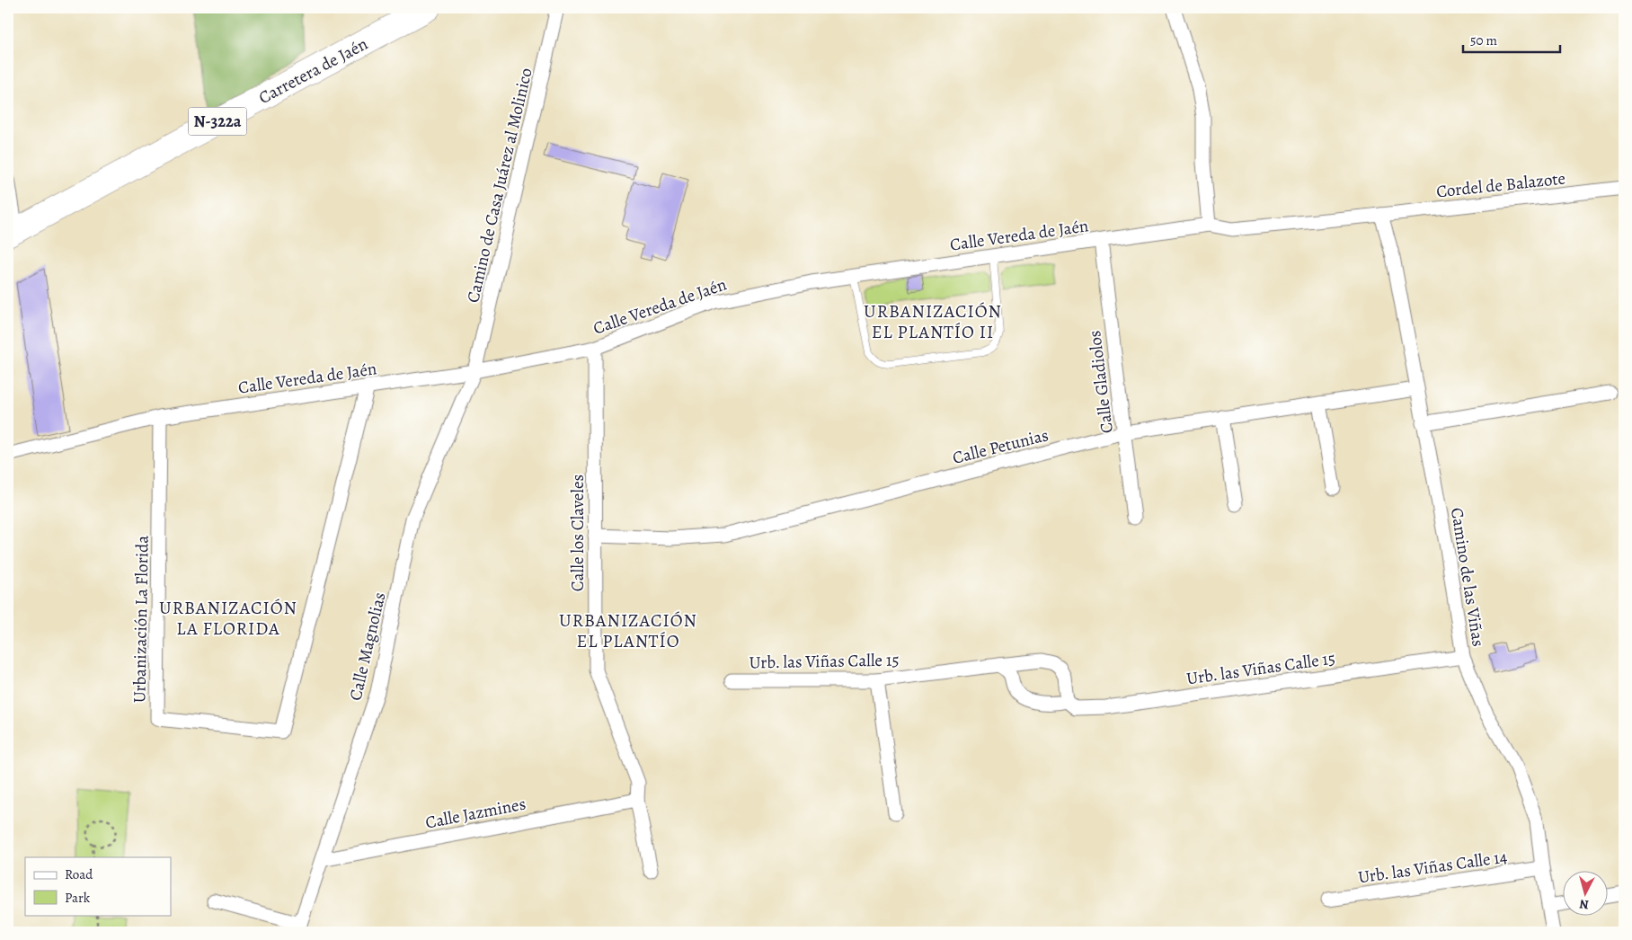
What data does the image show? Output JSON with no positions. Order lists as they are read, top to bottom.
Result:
{
  "streets": {
    "highway": ["Carretera de Jaén", "N-322a"],
    "street": [
      "Cordel de Balazote",
      "Camino de Casa Juárez al Molinico",
      "Calle Vereda de Jaén",
      "Calle Gladiolos",
      "Calle Petunias",
      "Calle los Claveles",
      "Camino de las Viñas",
      "Urbanización La Florida",
      "Calle Magnolias",
      "Urb. las Viñas Calle 15",
      "Calle Jazmines",
      "Urb. las Viñas Calle 14"
    ]
  },
  "crossings": [
    ["Cordel de Balazote", "Calle Vereda de Jaén"],
    ["Cordel de Balazote", "Camino de las Viñas"],
    ["Camino de Casa Juárez al Molinico", "Calle Vereda de Jaén"],
    ["Camino de Casa Juárez al Molinico", "Calle Magnolias"],
    ["Calle Vereda de Jaén", "Calle Gladiolos"],
    ["Calle Vereda de Jaén", "Calle los Claveles"],
    ["Calle Vereda de Jaén", "Camino de las Viñas"],
    ["Calle Vereda de Jaén", "Urbanización La Florida"],
    ["Calle Vereda de Jaén", "Calle Magnolias"],
    ["Calle Gladiolos", "Calle Petunias"],
    ["Calle Petunias", "Calle los Claveles"],
    ["Calle Petunias", "Camino de las Viñas"],
    ["Calle los Claveles", "Calle Jazmines"],
    ["Camino de las Viñas", "Urb. las Viñas Calle 15"],
    ["Camino de las Viñas", "Urb. las Viñas Calle 14"],
    ["Calle Magnolias", "Calle Jazmines"]
  ],
  "districts": ["URBANIZACIÓN EL PLANTÍO II", "URBANIZACIÓN LA FLORIDA", "URBANIZACIÓN EL PLANTÍO"],
  "legend": ["Road", "Park"],
  "scale_bar": "50 m",
  "north": "bottom"
}
